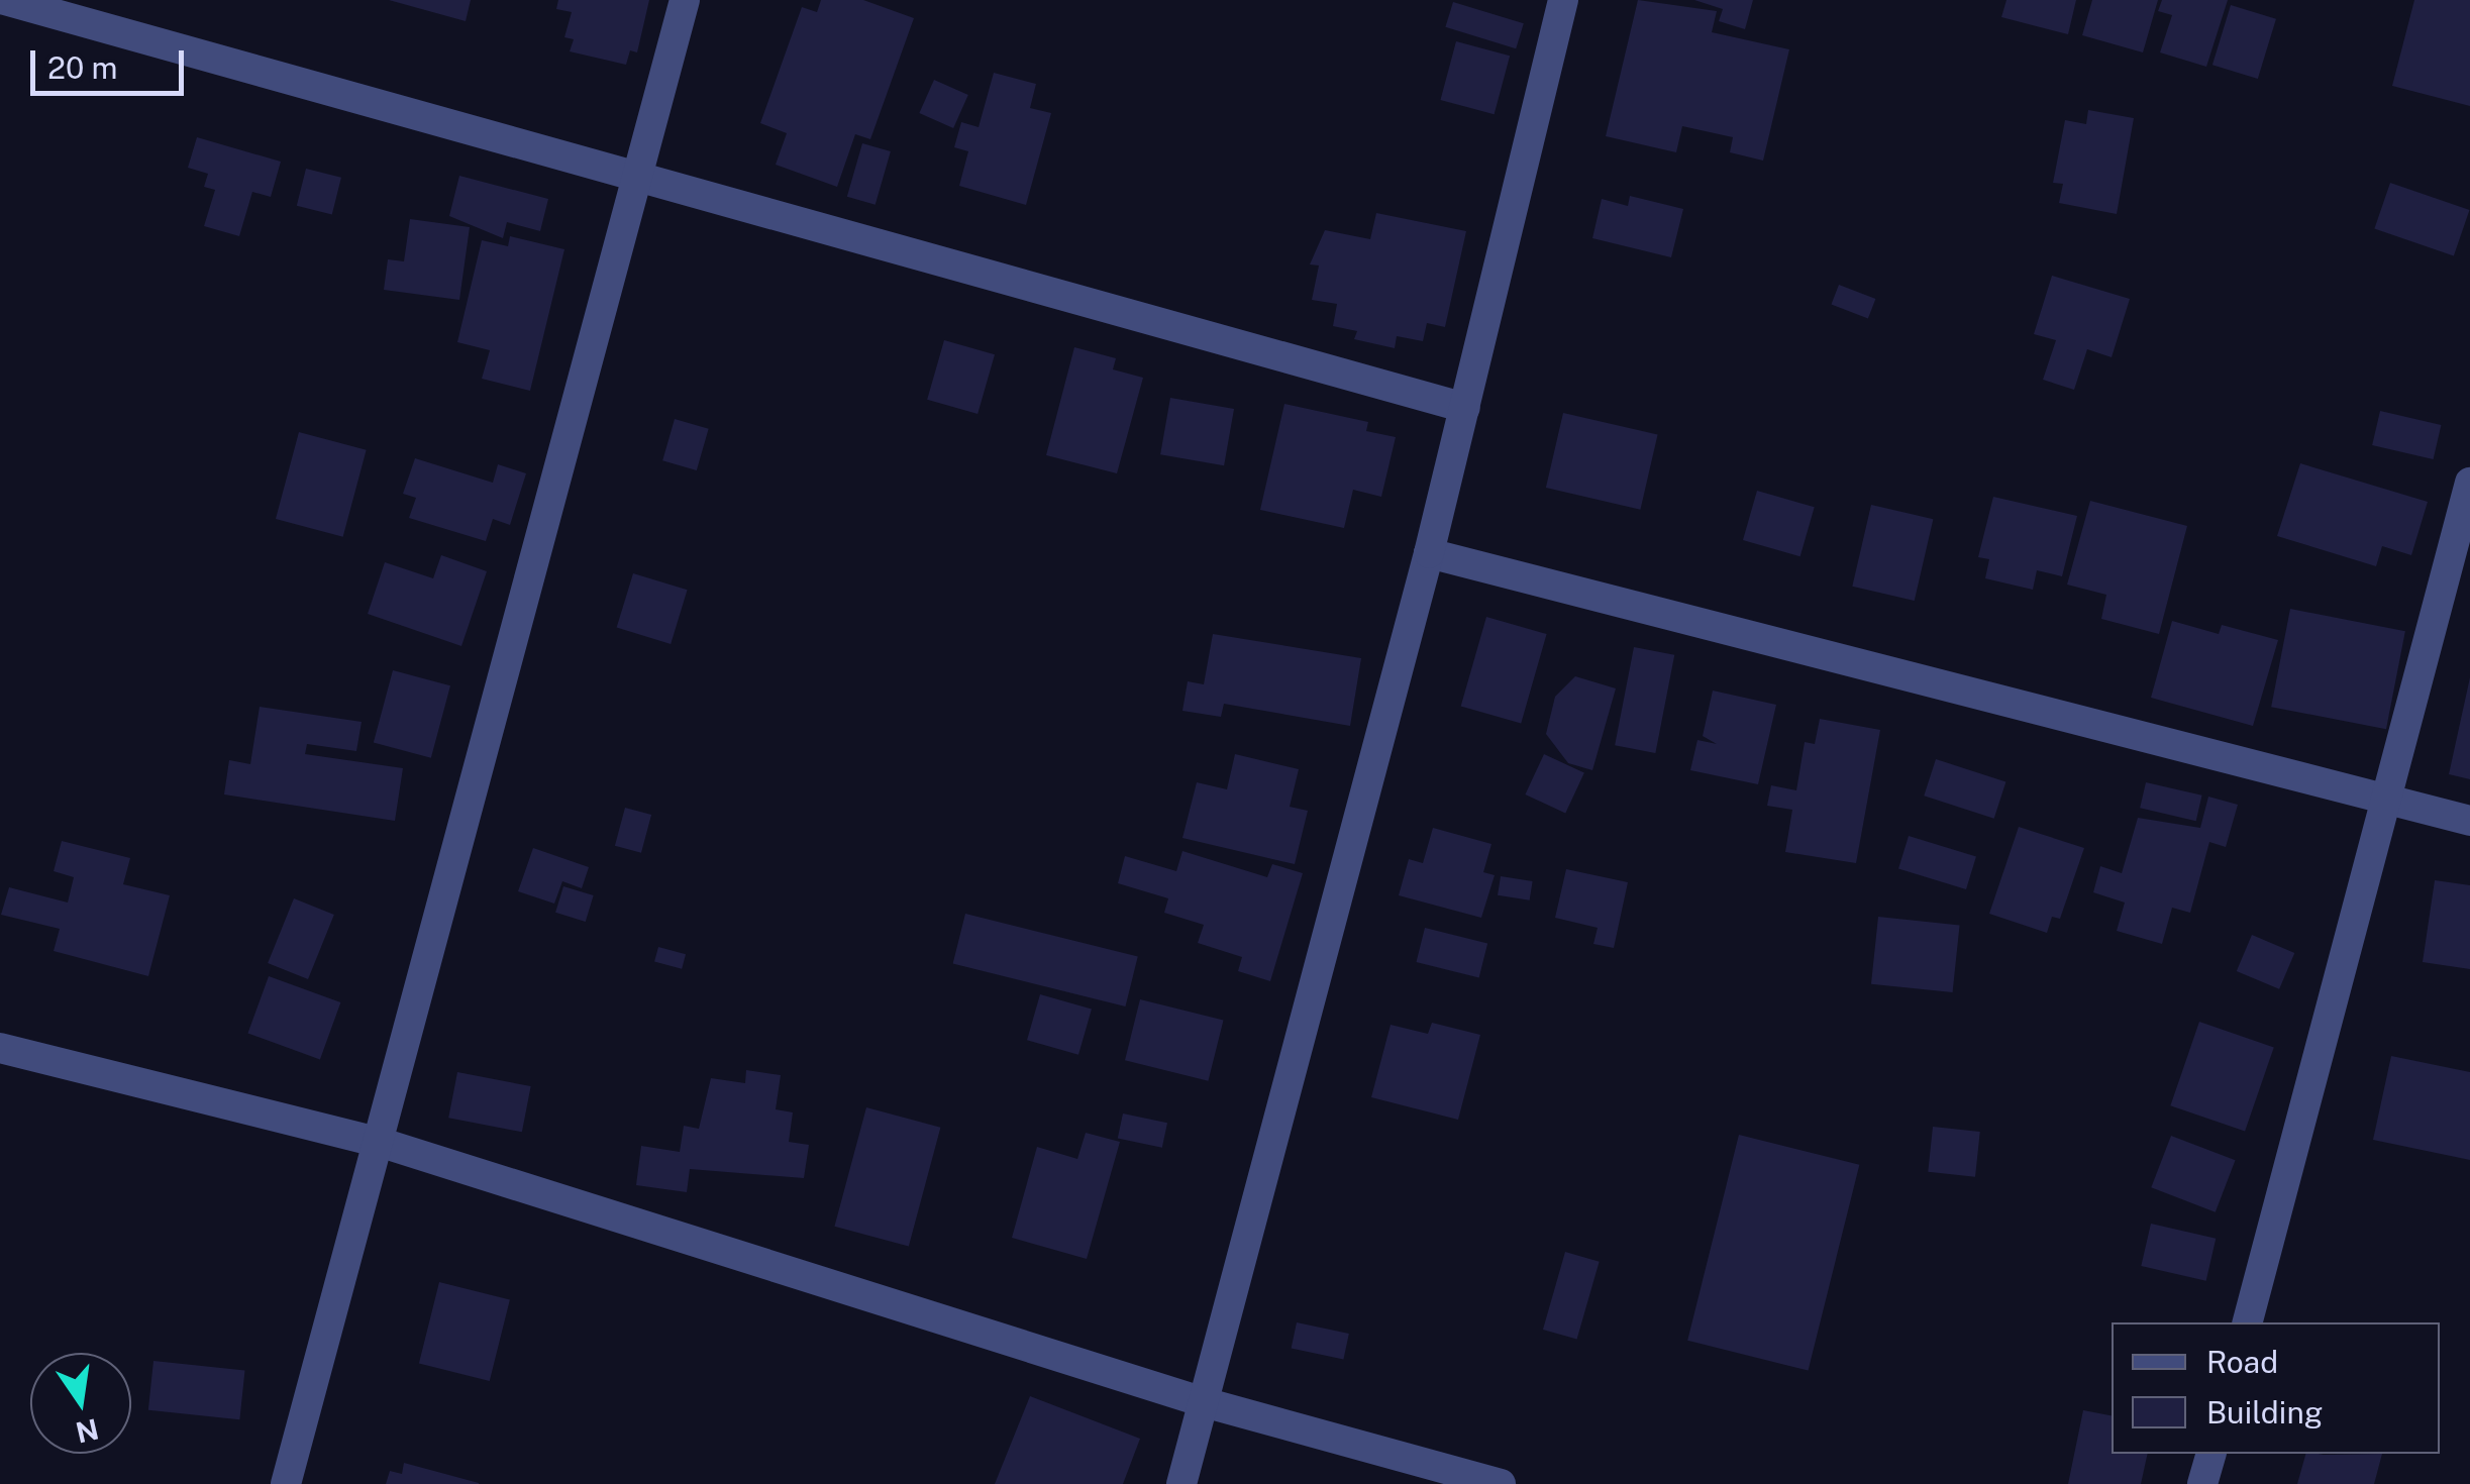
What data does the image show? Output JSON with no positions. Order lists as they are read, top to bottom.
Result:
{
  "legend": ["Road", "Building"],
  "scale_bar": "20 m",
  "north": "bottom"
}
